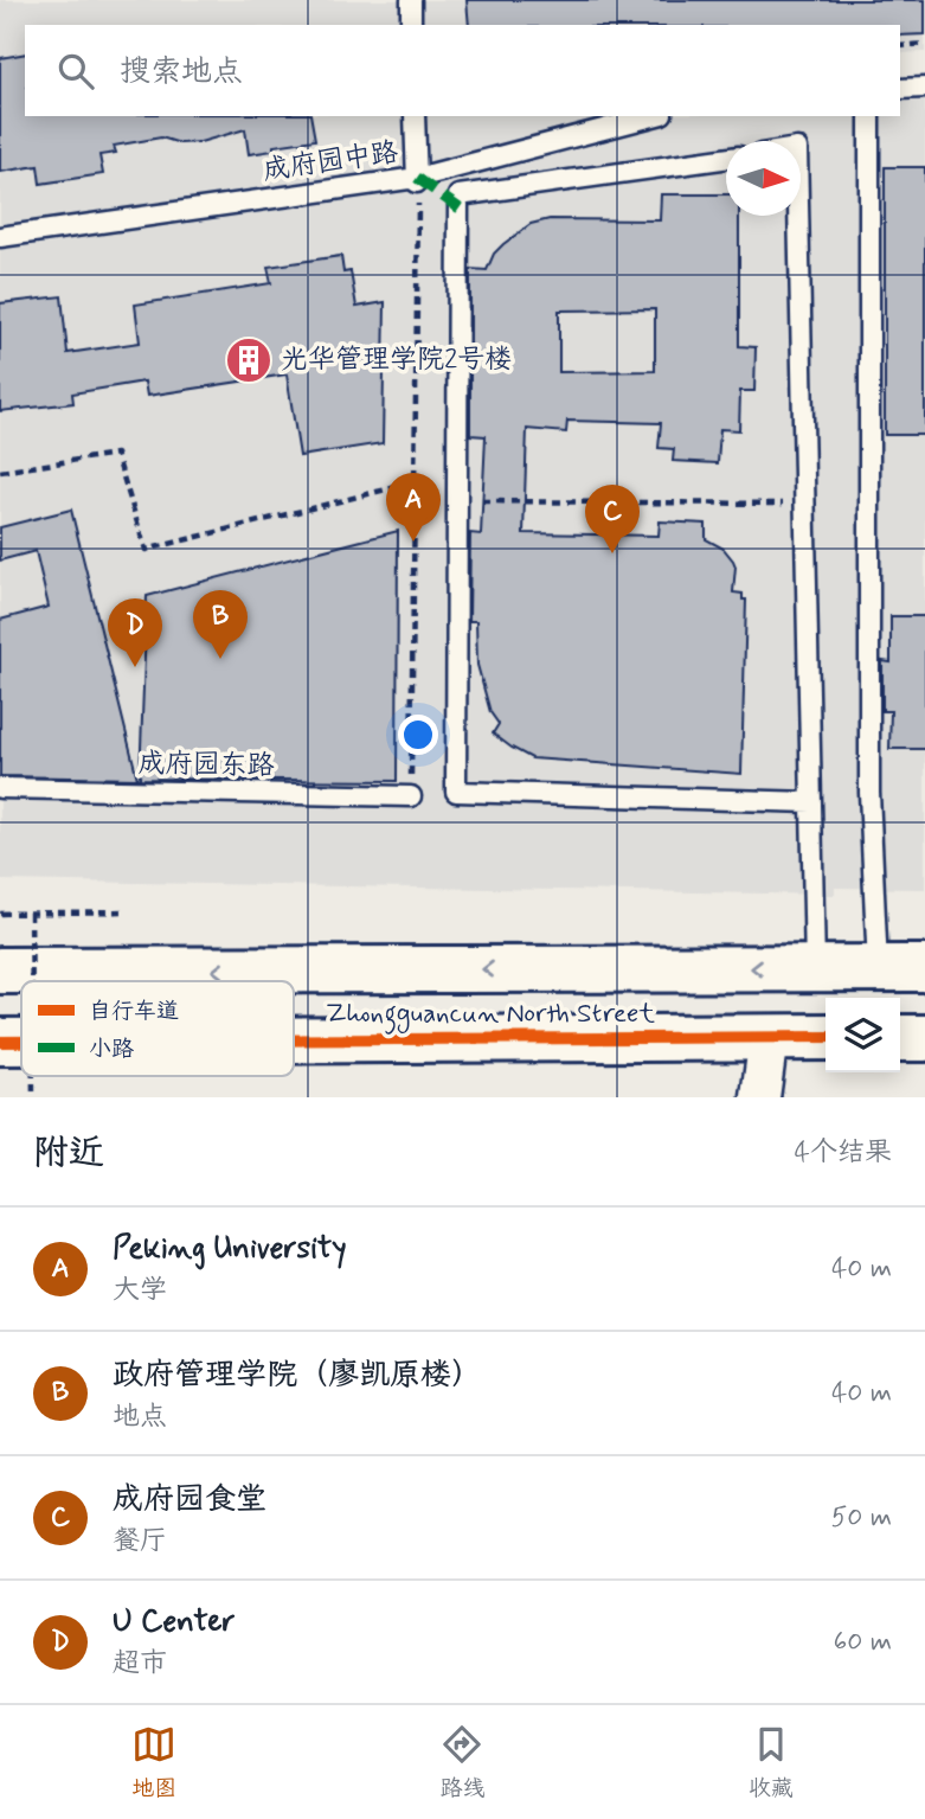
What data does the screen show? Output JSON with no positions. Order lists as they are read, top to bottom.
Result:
{
  "streets": {
    "main road": ["Zhongguancun North Street"],
    "lane": ["成府园中路", "成府园东路"]
  },
  "places": {
    "building": ["光华管理学院2号楼"]
  },
  "legend": ["自行车道", "小路"],
  "north": "right",
  "page": {
    "search": "搜索地点",
    "pins": [
      "A",
      "C",
      "B",
      "D"
    ],
    "heading": ["附近", "4个结果"],
    "list": [
      {
        "mark": "A",
        "name": "Peking University",
        "note": "大学",
        "value": "40 m"
      },
      {
        "mark": "B",
        "name": "政府管理学院（廖凯原楼）",
        "note": "地点",
        "value": "40 m"
      },
      {
        "mark": "C",
        "name": "成府园食堂",
        "note": "餐厅",
        "value": "50 m"
      },
      {
        "mark": "D",
        "name": "U Center",
        "note": "超市",
        "value": "60 m"
      }
    ],
    "nav": ["地图", "路线", "收藏"]
  }
}
